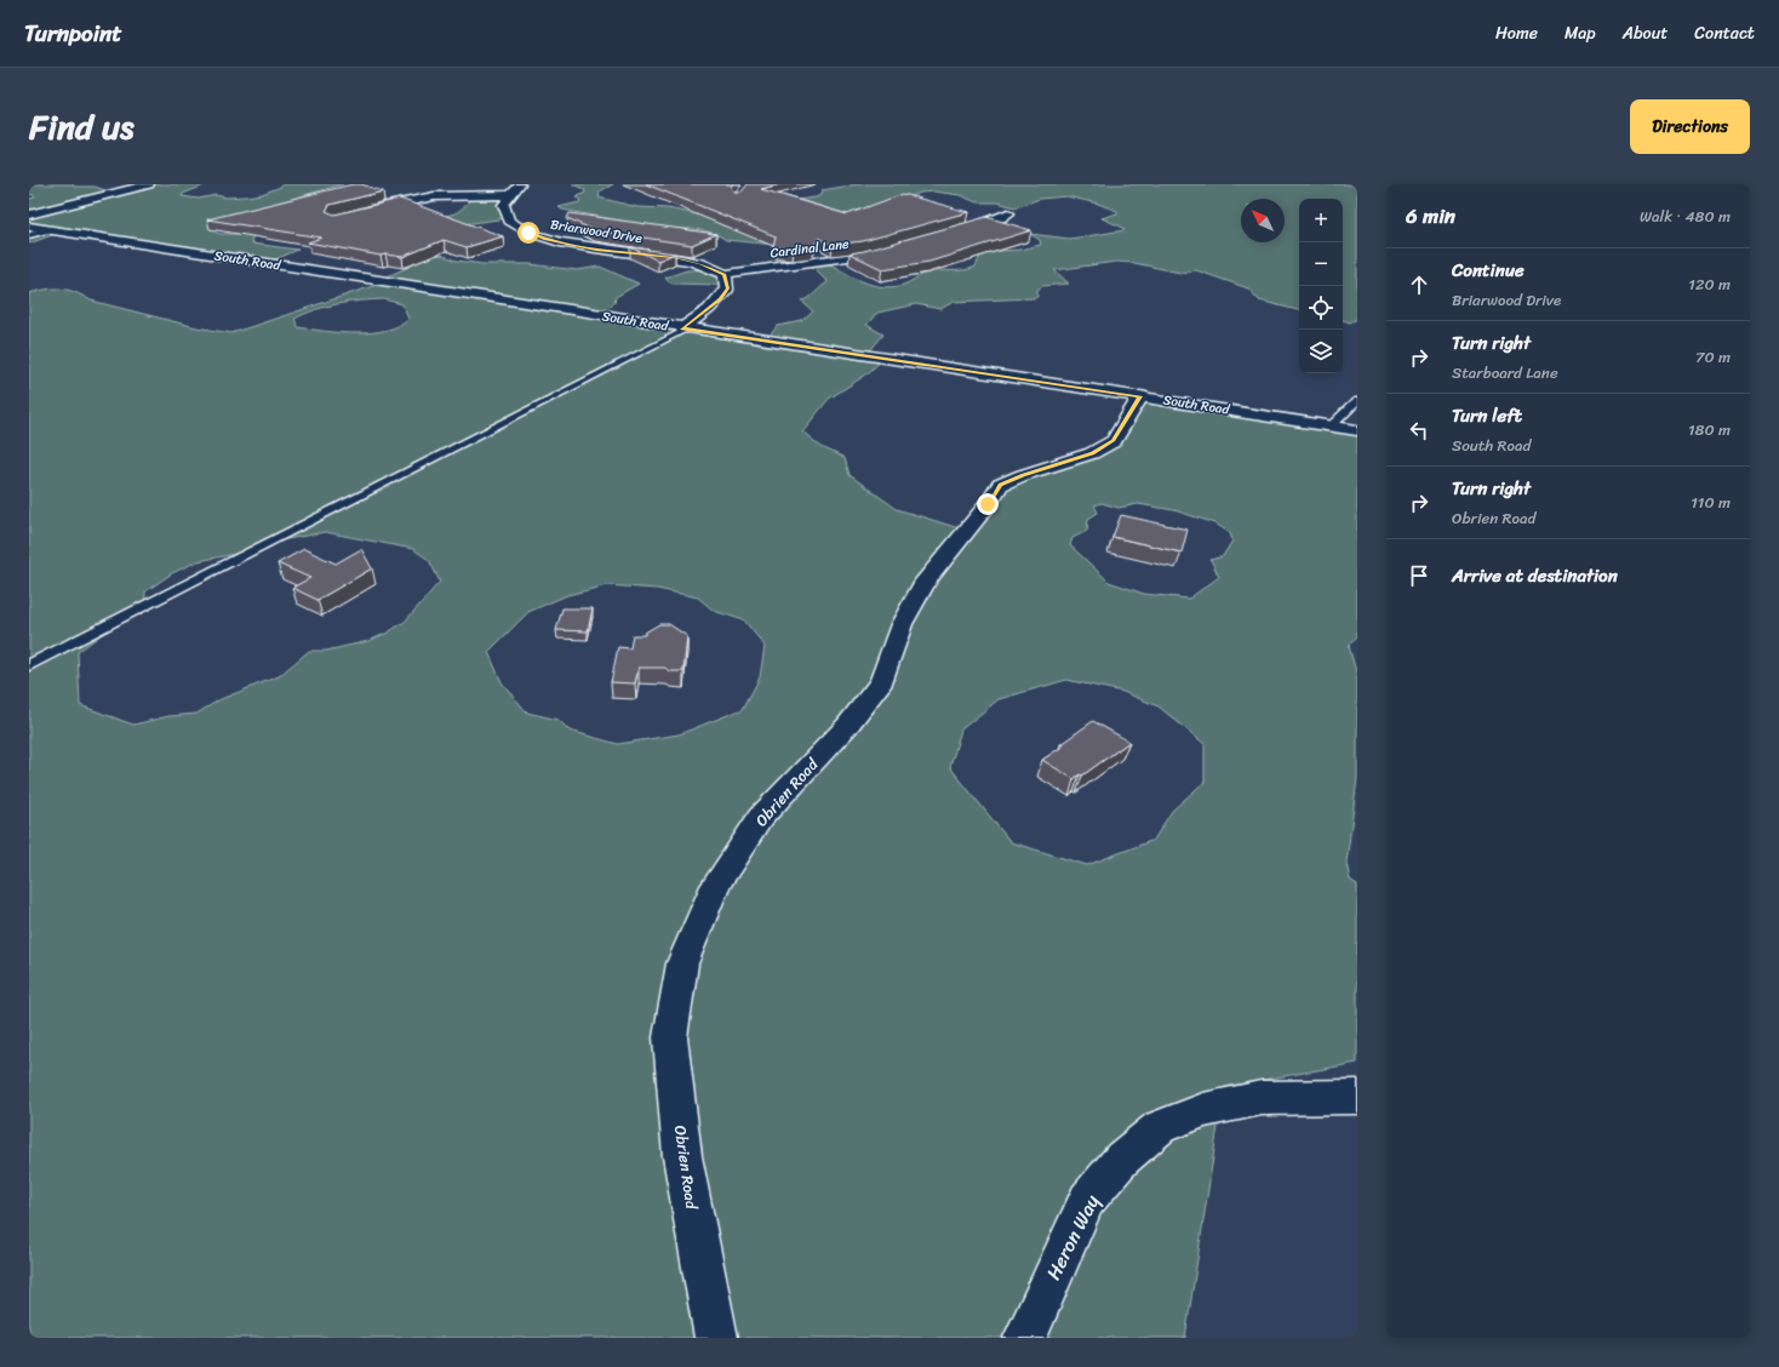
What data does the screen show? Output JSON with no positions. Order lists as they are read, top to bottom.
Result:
{
  "streets": {
    "street": [
      "Briarwood Drive",
      "Cardinal Lane",
      "South Road",
      "Obrien Road",
      "Heron Way"
    ]
  },
  "crossings": [
    ["Briarwood Drive", "Cardinal Lane"],
    ["South Road", "Obrien Road"]
  ],
  "north": "top left",
  "page": {
    "header": "Turnpoint",
    "nav": [
      "Home",
      "Map",
      "About",
      "Contact"
    ],
    "title": "Find us",
    "buttons": "Directions",
    "heading": ["6 min", "Walk · 480 m"],
    "map_buttons": ["+", "−"],
    "list": [
      ["Continue", "Briarwood Drive", "120 m"],
      ["Turn right", "Starboard Lane", "70 m"],
      ["Turn left", "South Road", "180 m"],
      ["Turn right", "Obrien Road", "110 m"],
      "Arrive at destination"
    ]
  }
}
